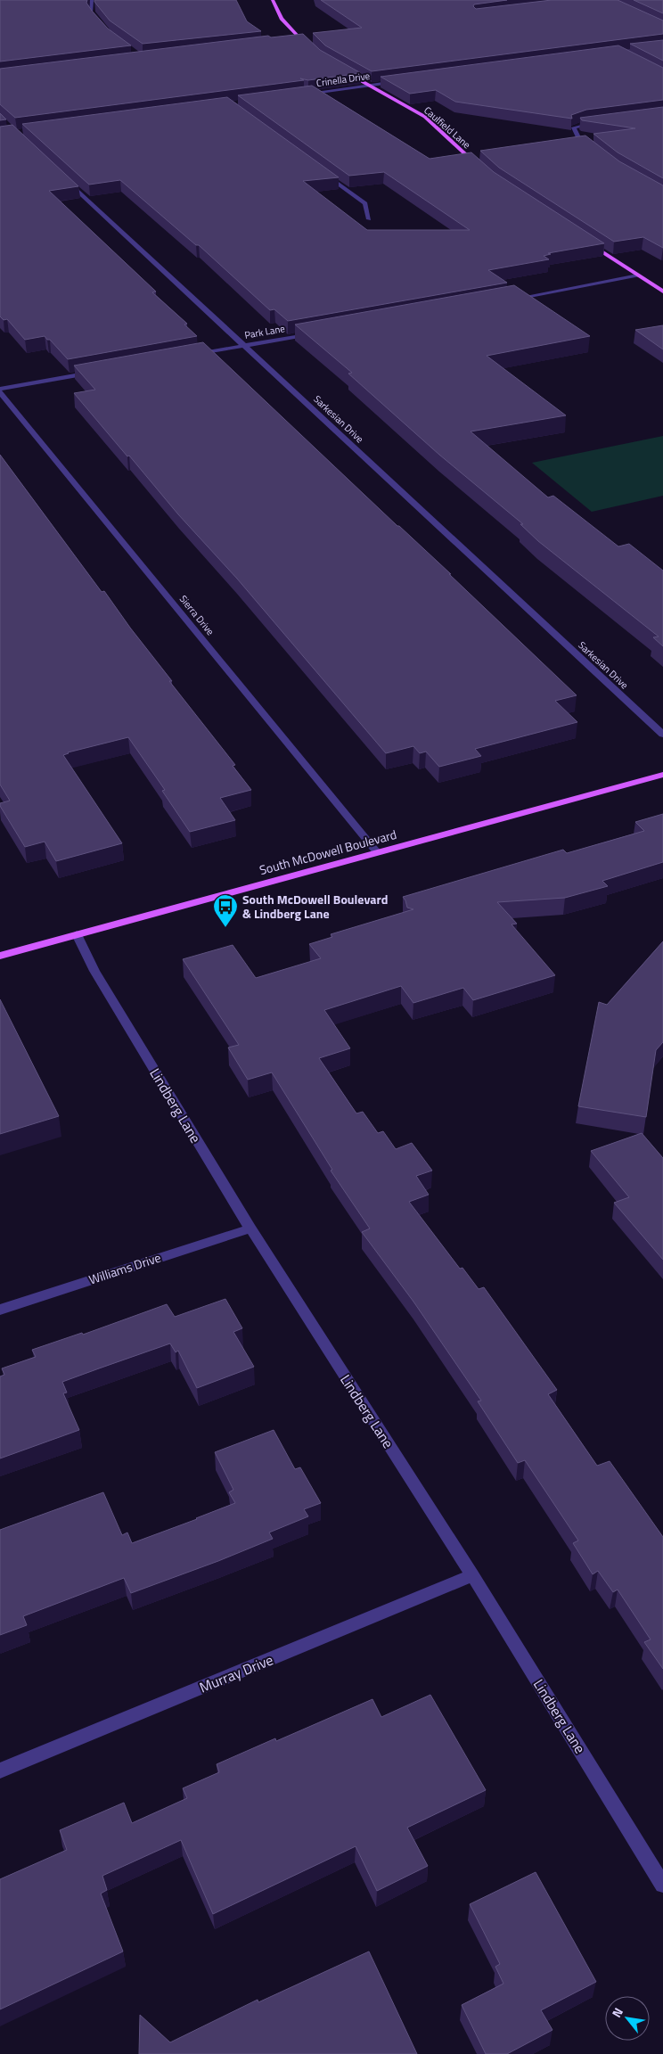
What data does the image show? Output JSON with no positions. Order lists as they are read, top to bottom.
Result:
{
  "streets": {
    "main road": ["Caulfield Lane", "South McDowell Boulevard"],
    "street": [
      "Crinella Drive",
      "Park Lane",
      "Sarkesian Drive",
      "Sierra Drive",
      "Lindberg Lane",
      "Williams Drive",
      "Murray Drive"
    ]
  },
  "crossings": [
    ["Crinella Drive", "Caulfield Lane"],
    ["Park Lane", "Sarkesian Drive"],
    ["Sierra Drive", "South McDowell Boulevard"],
    ["South McDowell Boulevard", "Lindberg Lane"],
    ["Lindberg Lane", "Williams Drive"],
    ["Lindberg Lane", "Murray Drive"]
  ],
  "places": {
    "bus stop": ["South McDowell Boulevard & Lindberg Lane"]
  },
  "north": "top left"
}
